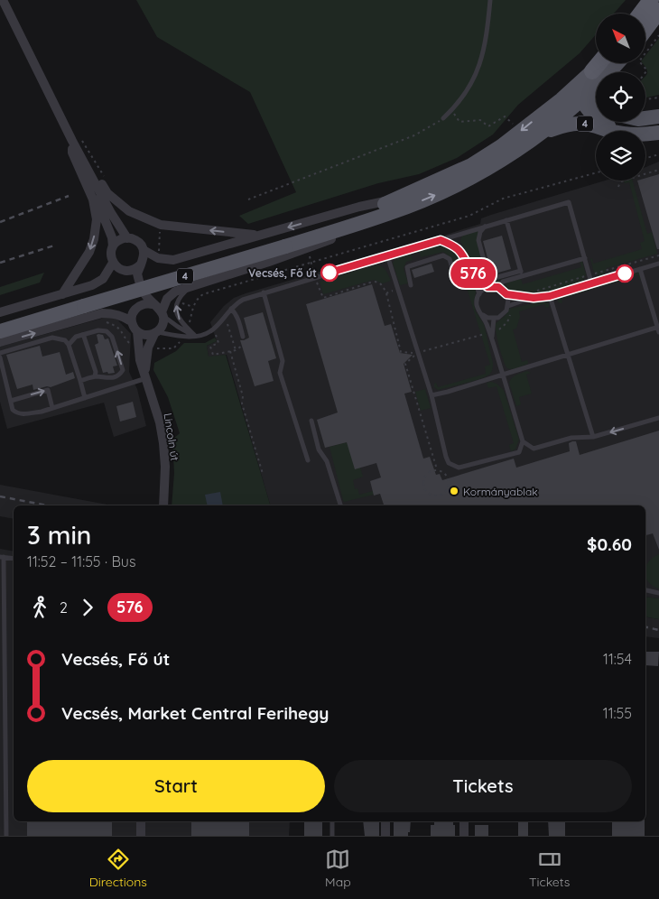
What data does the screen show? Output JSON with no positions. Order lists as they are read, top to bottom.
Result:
{
  "streets": {
    "main road": ["4"],
    "street": ["Lincoln út"]
  },
  "places": ["Vecsés, Fő út", "Kormányablak"],
  "lines": ["bus line 576"],
  "north": "top left",
  "page": {
    "on_map": "576",
    "heading": ["3 min", "11:52 – 11:55 · Bus", "$0.60"],
    "legs": ["2", "576"],
    "list": [
      {
        "name": "Vecsés, Fő út",
        "value": "11:54"
      },
      {
        "name": "Vecsés, Market Central Ferihegy",
        "value": "11:55"
      }
    ],
    "buttons": ["Start", "Tickets"],
    "tabs": ["Directions", "Map", "Tickets"]
  }
}
